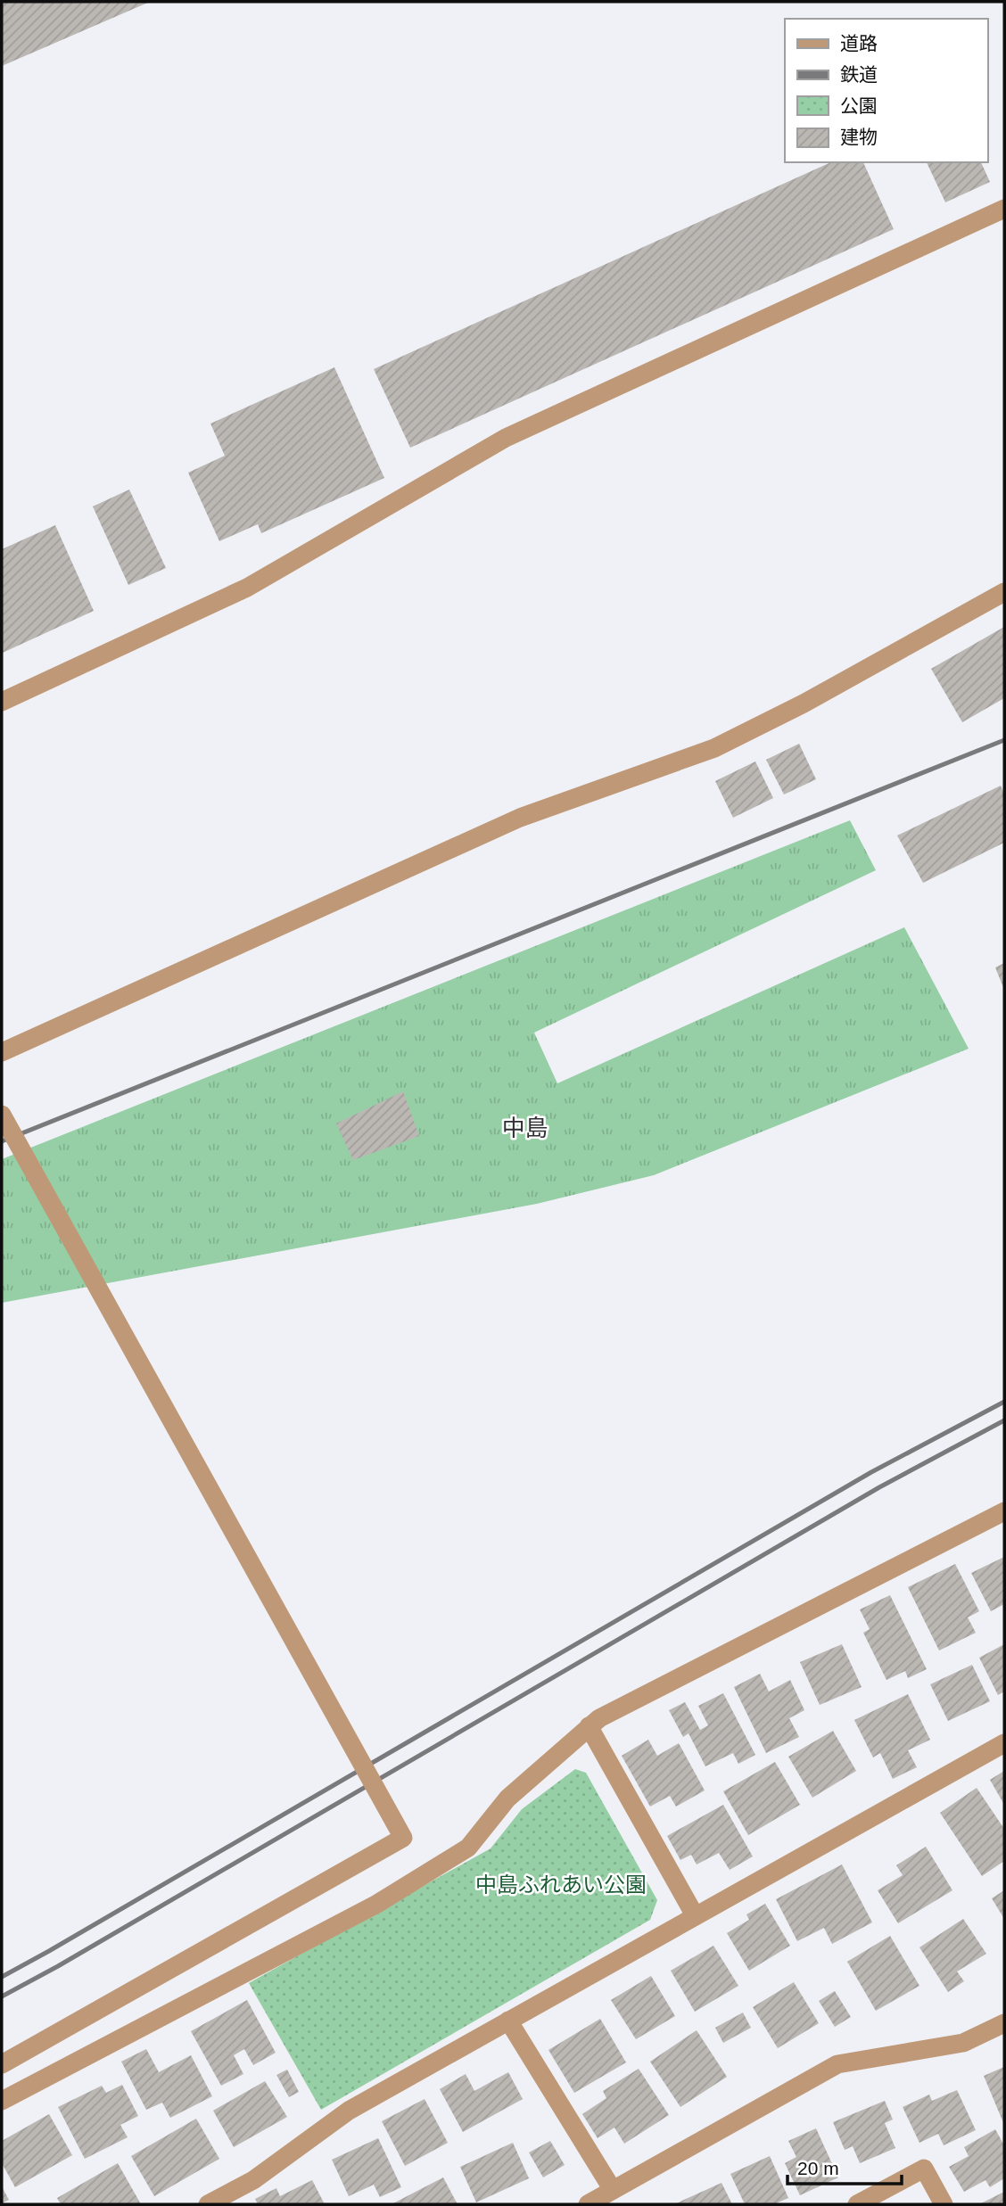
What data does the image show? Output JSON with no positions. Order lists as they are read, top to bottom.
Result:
{
  "districts": ["中島"],
  "parks": ["中島ふれあい公園"],
  "legend": [
    "道路",
    "鉄道",
    "公園",
    "建物"
  ],
  "scale_bar": "20 m"
}
